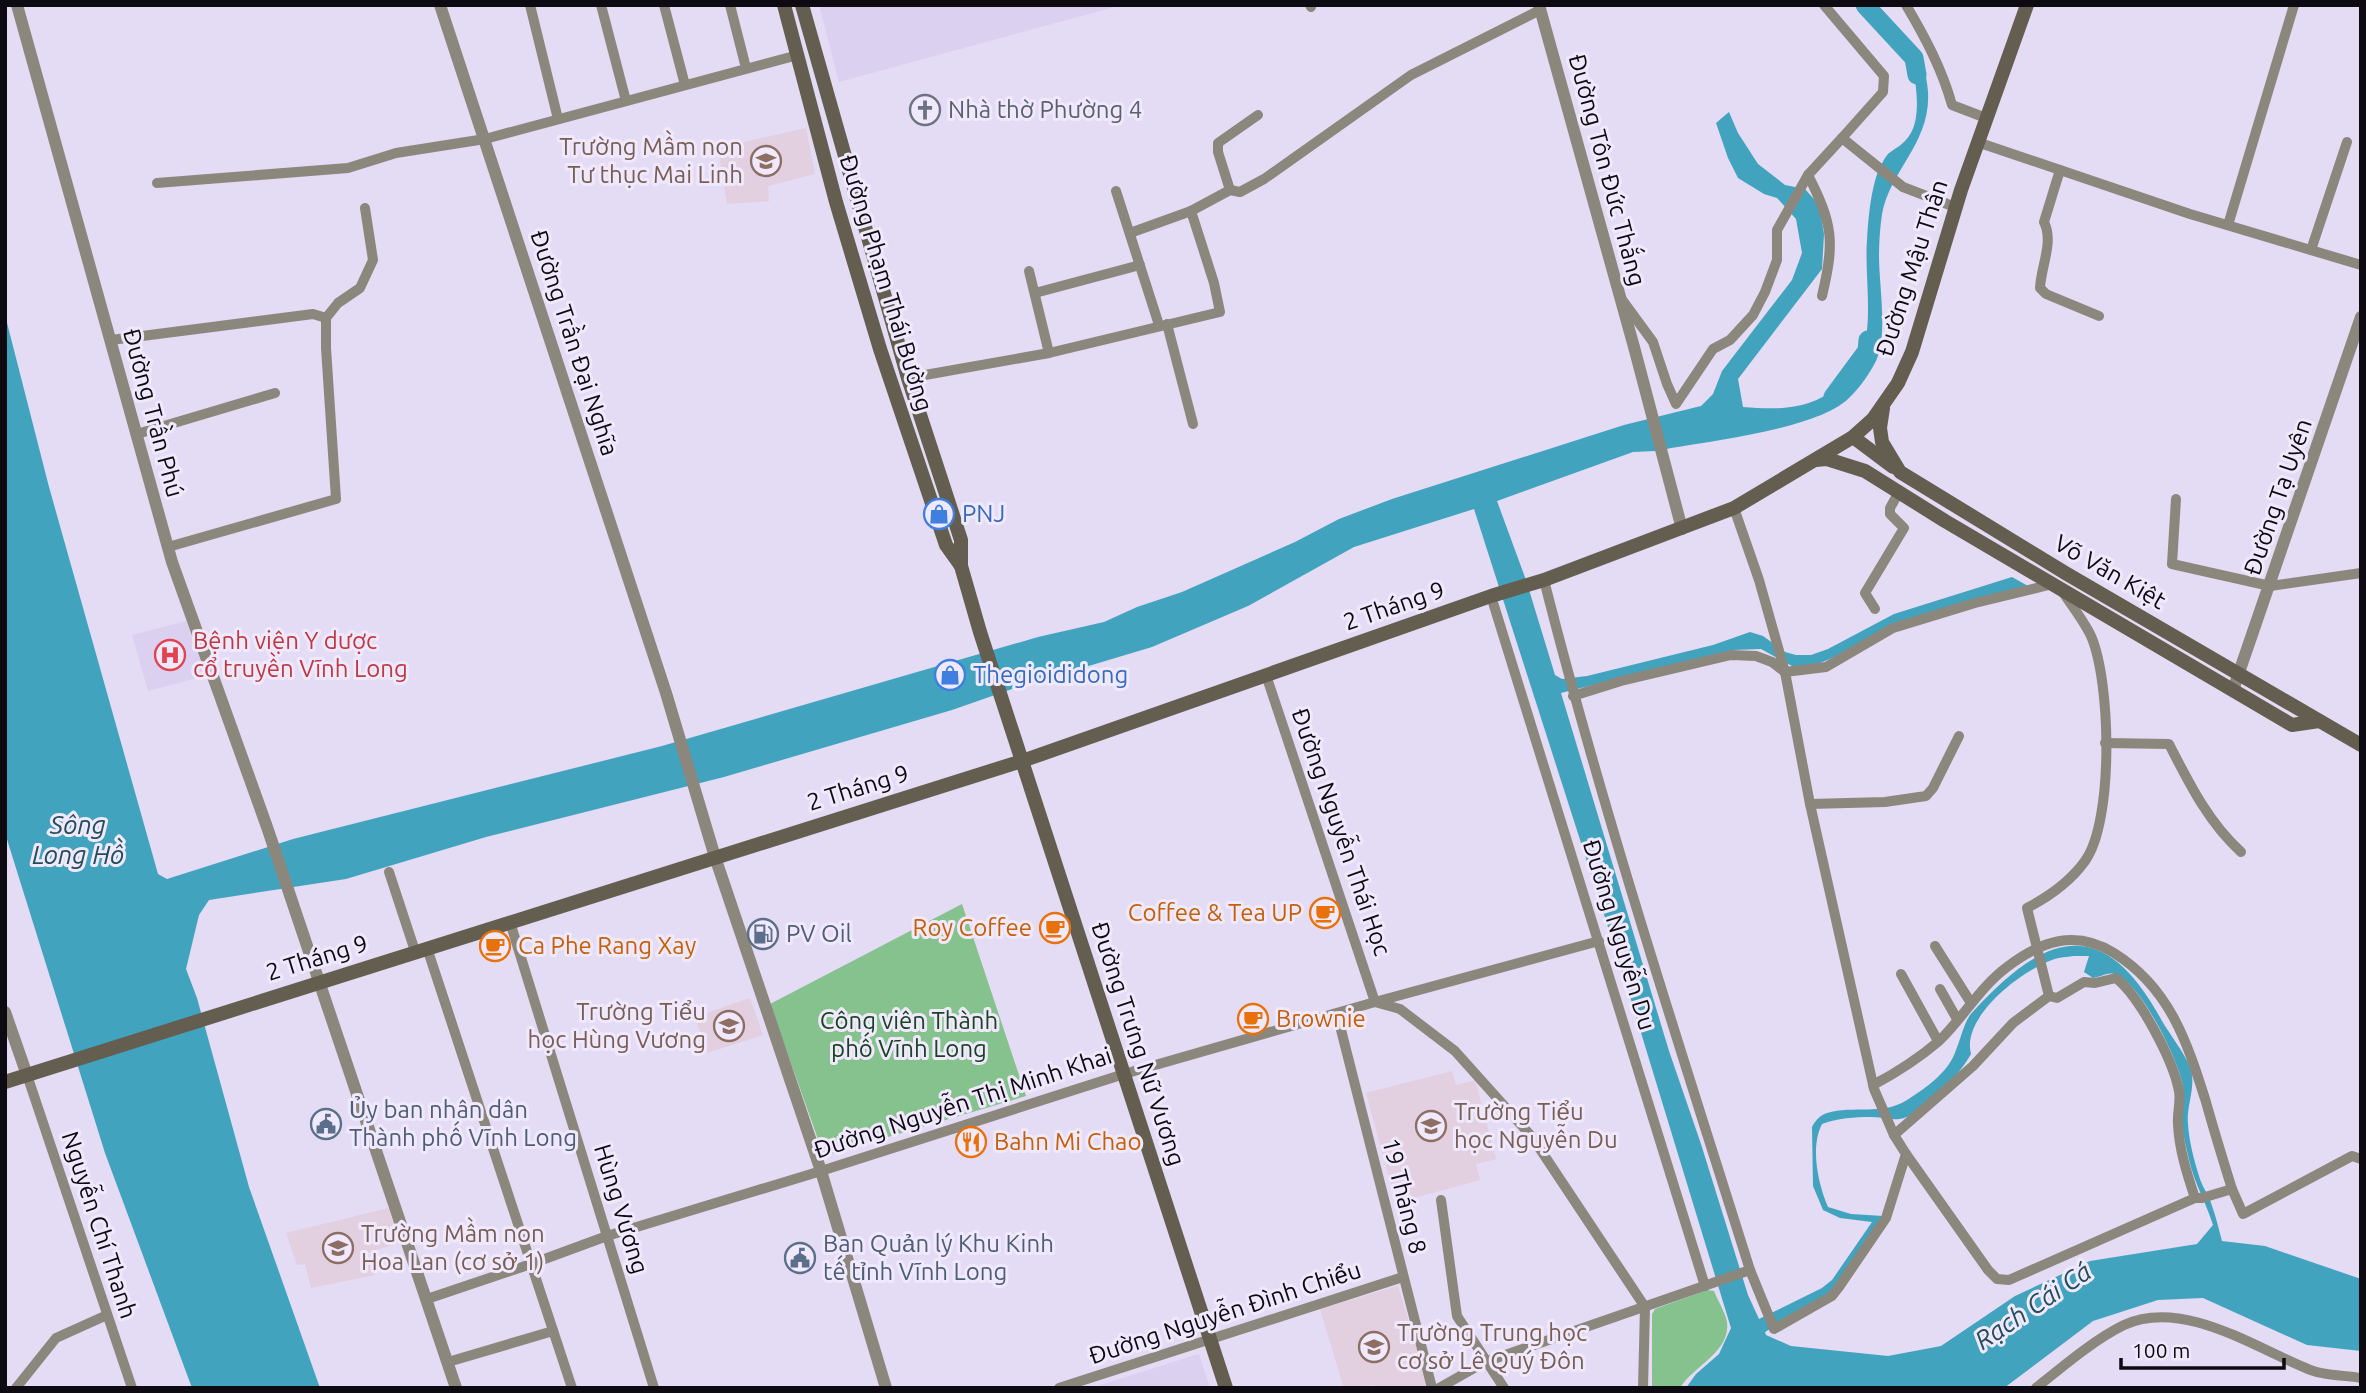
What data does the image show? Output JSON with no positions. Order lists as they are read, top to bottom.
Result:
{
  "streets": {
    "main road": [
      "Đường Mậu Thân",
      "Đường Phạm Thái Bường",
      "Võ Văn Kiệt",
      "2 Tháng 9",
      "Đường Trưng Nữ Vương"
    ],
    "street": [
      "Đường Tôn Đức Thắng",
      "Đường Trần Đại Nghĩa",
      "Đường Trần Phú",
      "Đường Tạ Uyên",
      "Đường Nguyễn Thái Học",
      "Đường Nguyễn Du",
      "Đường Nguyễn Thị Minh Khai",
      "19 Tháng 8",
      "Hùng Vương",
      "Nguyễn Chí Thanh",
      "Đường Nguyễn Đình Chiểu"
    ]
  },
  "crossings": [
    ["Đường Tôn Đức Thắng", "Đường Mậu Thân"],
    ["Đường Mậu Thân", "Võ Văn Kiệt"],
    ["Đường Mậu Thân", "2 Tháng 9"],
    ["Đường Phạm Thái Bường", "Đường Trưng Nữ Vương"],
    ["Đường Trần Đại Nghĩa", "2 Tháng 9"],
    ["Đường Trần Đại Nghĩa", "Đường Nguyễn Thị Minh Khai"],
    ["Đường Trần Phú", "2 Tháng 9"],
    ["Đường Trần Phú", "Đường Nguyễn Thị Minh Khai"],
    ["Đường Tạ Uyên", "Võ Văn Kiệt"],
    ["2 Tháng 9", "Đường Nguyễn Thái Học"],
    ["2 Tháng 9", "Đường Nguyễn Du"],
    ["2 Tháng 9", "Đường Trưng Nữ Vương"],
    ["2 Tháng 9", "Hùng Vương"],
    ["2 Tháng 9", "Nguyễn Chí Thanh"],
    ["Đường Nguyễn Thái Học", "Đường Nguyễn Thị Minh Khai"],
    ["Đường Nguyễn Du", "Đường Nguyễn Thị Minh Khai"],
    ["Đường Trưng Nữ Vương", "Đường Nguyễn Thị Minh Khai"],
    ["Đường Trưng Nữ Vương", "Đường Nguyễn Đình Chiểu"],
    ["Đường Nguyễn Thị Minh Khai", "19 Tháng 8"],
    ["Đường Nguyễn Thị Minh Khai", "Hùng Vương"],
    ["19 Tháng 8", "Đường Nguyễn Đình Chiểu"]
  ],
  "water": ["Sông Long Hồ", "Rạch Cái Cá"],
  "parks": ["Công viên Thành phố Vĩnh Long"],
  "places": {
    "church": ["Nhà thờ Phường 4"],
    "school or university": [
      "Trường Mầm non Tư thục Mai Linh",
      "Trường Tiểu học Hùng Vương",
      "Trường Tiểu học Nguyễn Du",
      "Trường Mầm non Hoa Lan (cơ sở 1)",
      "Trường Trung học cơ sở Lê Quý Đôn"
    ],
    "shop": ["PNJ", "Thegioididong"],
    "hospital": ["Bệnh viện Y dược cổ truyền Vĩnh Long"],
    "cafe": [
      "Coffee & Tea UP",
      "Roy Coffee",
      "Ca Phe Rang Xay",
      "Brownie"
    ],
    "fuel station": ["PV Oil"],
    "public building": ["Ủy ban nhân dân Thành phố Vĩnh Long", "Ban Quản lý Khu Kinh tế tỉnh Vĩnh Long"],
    "restaurant": ["Bahn Mi Chao"]
  },
  "scale_bar": "100 m"
}
